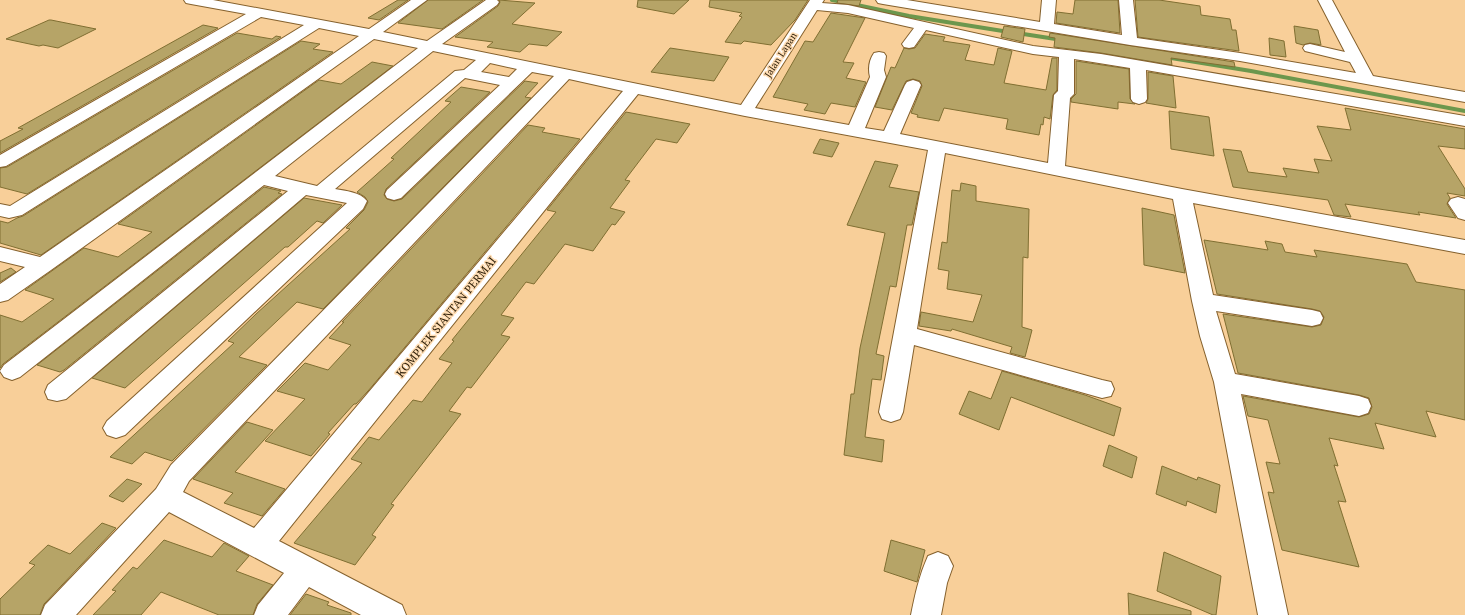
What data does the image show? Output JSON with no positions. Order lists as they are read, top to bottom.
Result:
{
  "streets": {
    "street": ["Jalan Lapan", "KOMPLEK SIANTAN PERMAI"]
  }
}
